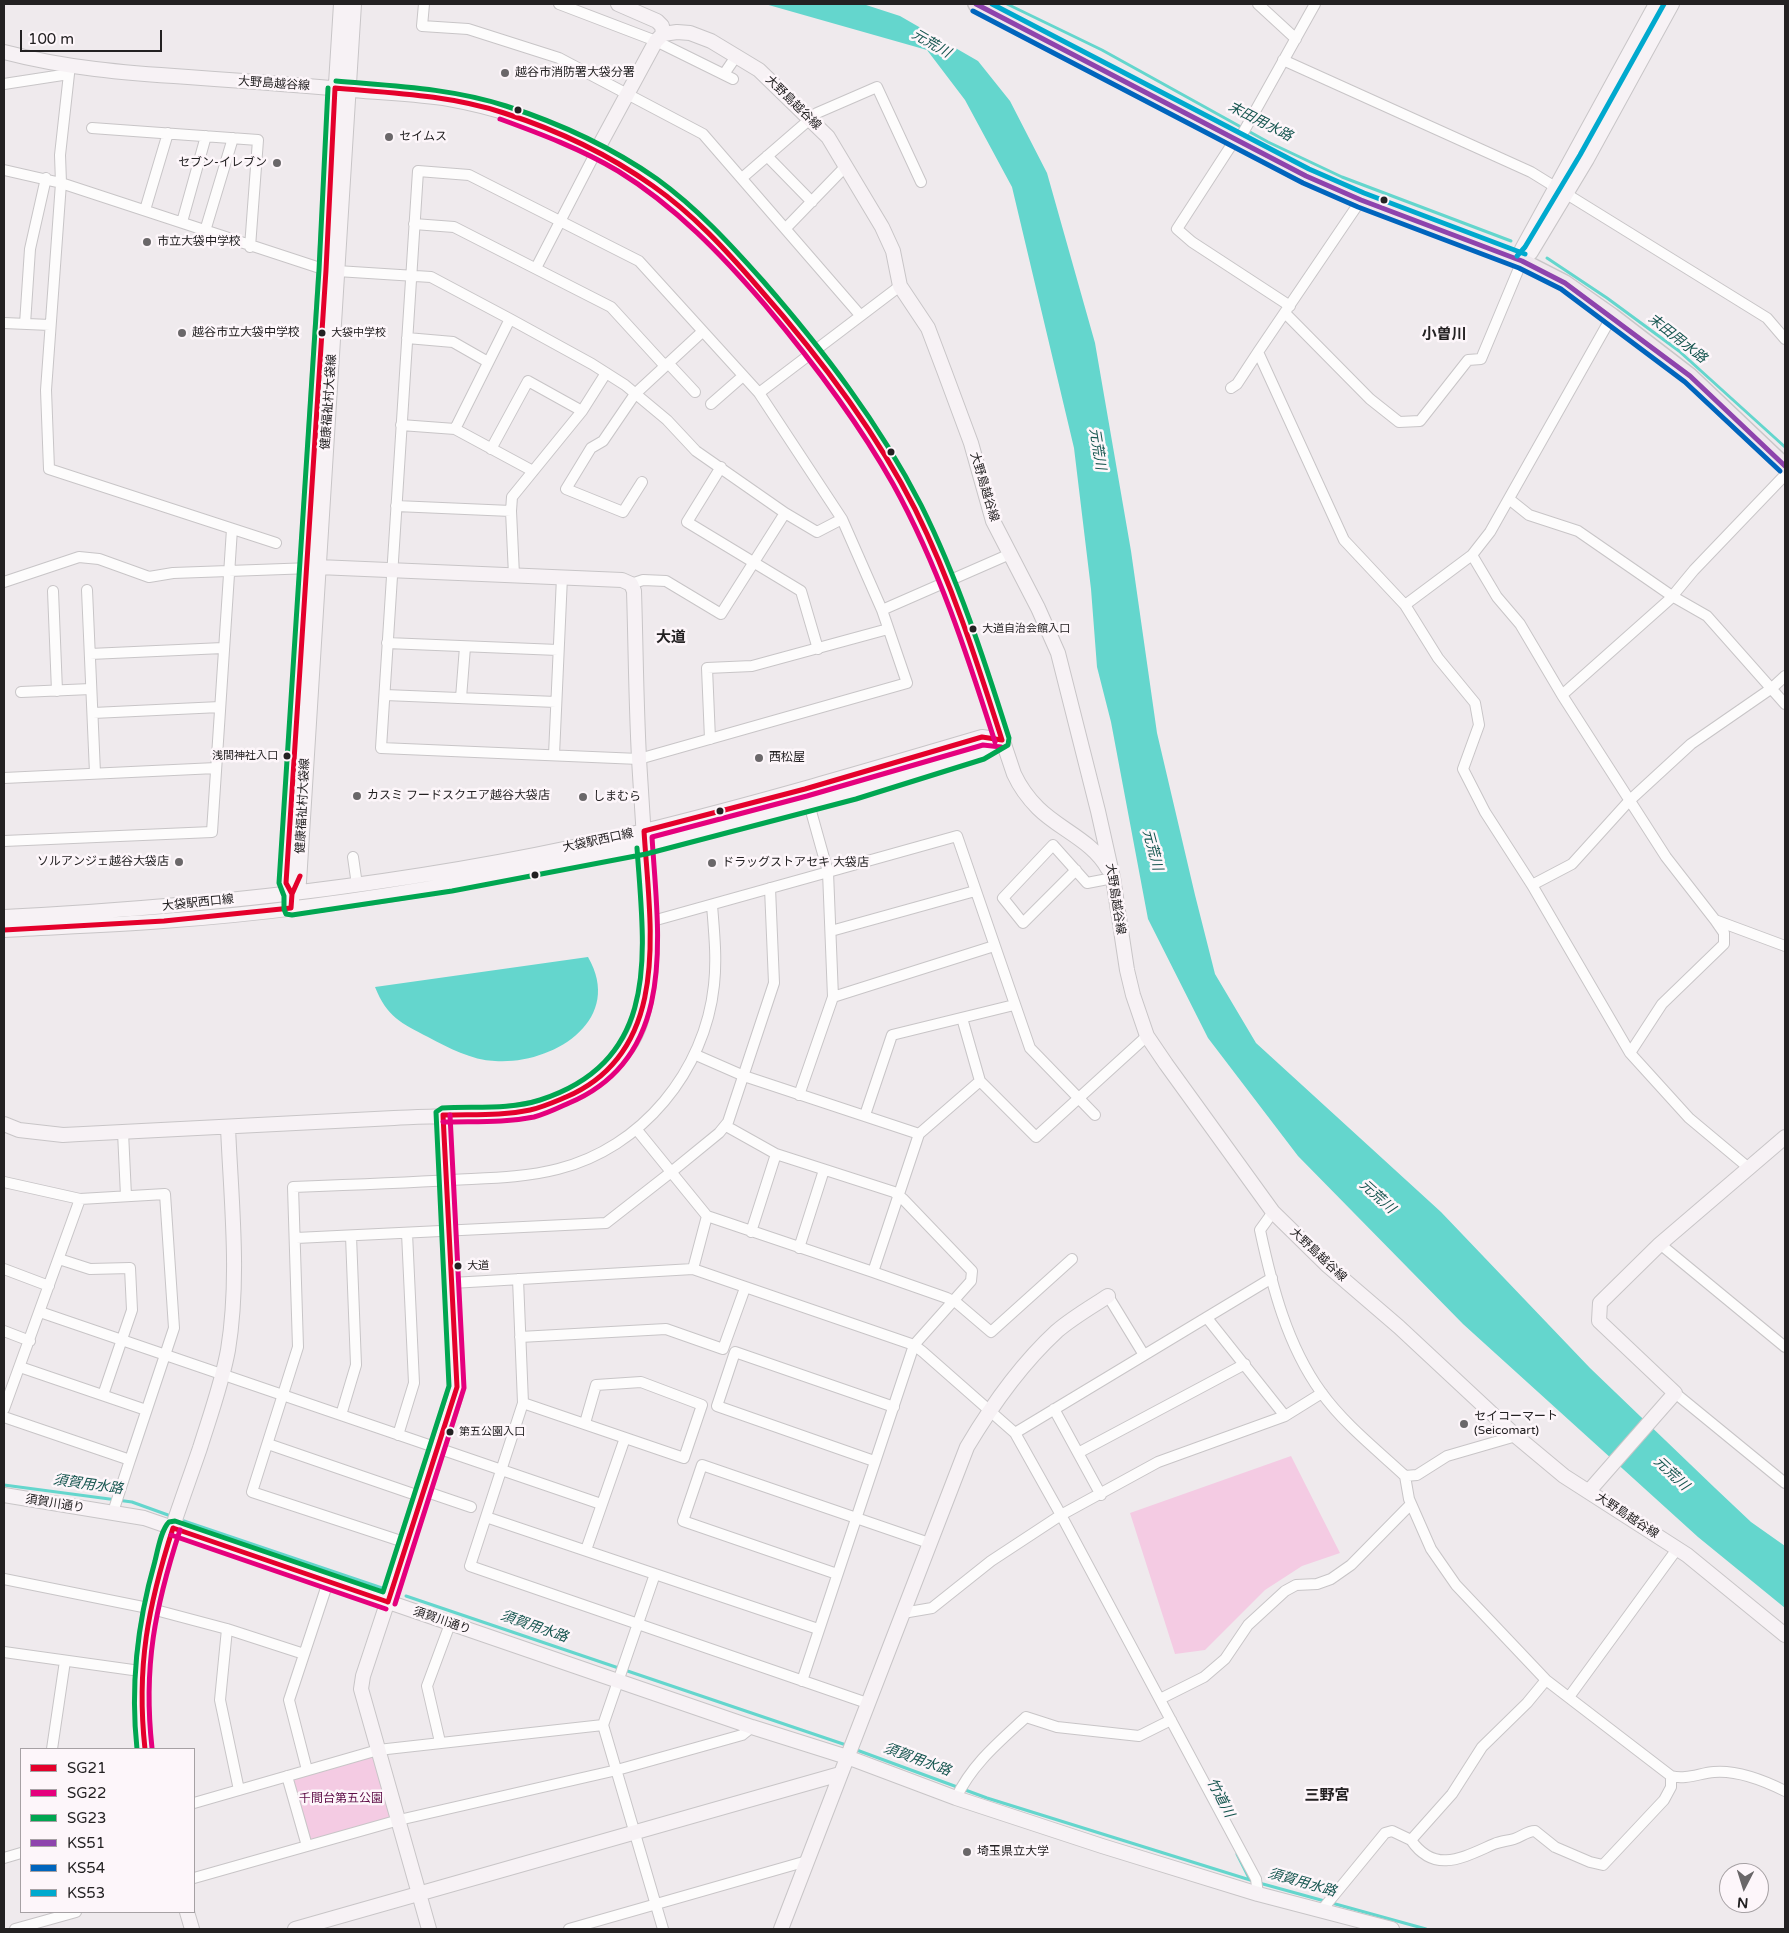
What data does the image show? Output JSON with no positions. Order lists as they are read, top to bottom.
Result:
{
  "streets": {
    "street": [
      "大野島越谷線",
      "健康福祉村大袋線",
      "大袋駅西口線",
      "須賀川通り"
    ]
  },
  "crossings": [
    ["大野島越谷線", "健康福祉村大袋線"],
    ["大野島越谷線", "大袋駅西口線"],
    ["健康福祉村大袋線", "大袋駅西口線"]
  ],
  "districts": ["小曽川", "大道", "三野宮"],
  "water": [
    "元荒川",
    "末田用水路",
    "須賀用水路",
    "竹道川"
  ],
  "parks": ["千間台第五公園"],
  "places": [
    "越谷市消防署大袋分署",
    "セイムス",
    "セブン-イレブン",
    "市立大袋中学校",
    "越谷市立大袋中学校",
    "大袋中学校",
    "大道自治会館入口",
    "浅間神社入口",
    "西松屋",
    "カスミ フードスクエア越谷大袋店",
    "しまむら",
    "ソルアンジェ越谷大袋店",
    "ドラッグストアセキ 大袋店",
    "大道",
    "セイコーマート (Seicomart)",
    "第五公園入口",
    "埼玉県立大学"
  ],
  "lines": [
    "transit line KS51",
    "transit line KS53",
    "transit line KS54",
    "transit line SG23",
    "transit line SG21",
    "transit line SG22"
  ],
  "legend": [
    "SG21",
    "SG22",
    "SG23",
    "KS51",
    "KS54",
    "KS53"
  ],
  "scale_bar": "100 m",
  "north": "bottom"
}
